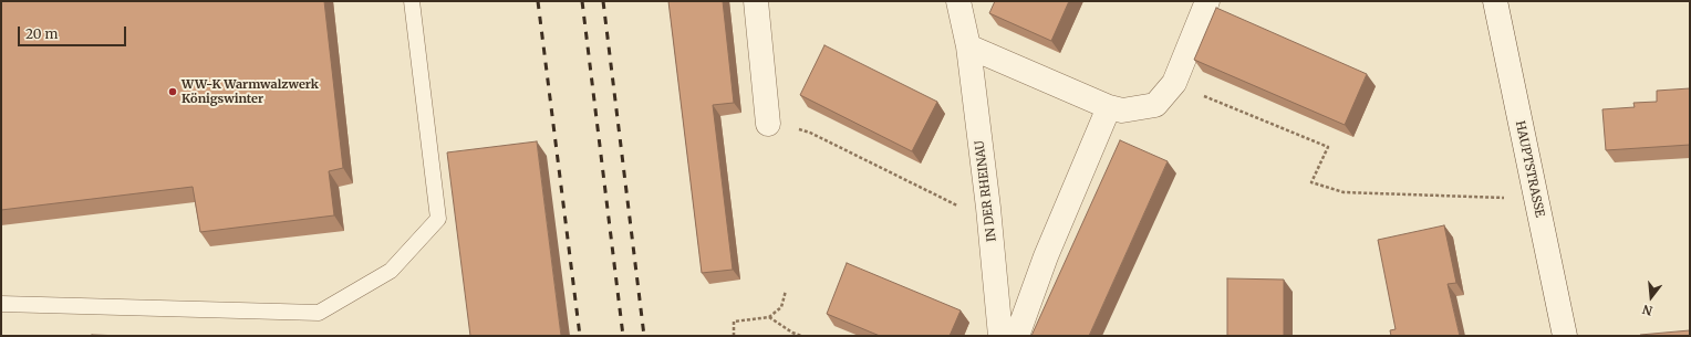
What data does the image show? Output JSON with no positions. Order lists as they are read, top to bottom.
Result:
{
  "streets": {
    "street": ["HAUPTSTRASSE", "IN DER RHEINAU"]
  },
  "places": ["WW-K Warmwalzwerk Königswinter"],
  "scale_bar": "20 m",
  "north": "bottom"
}
